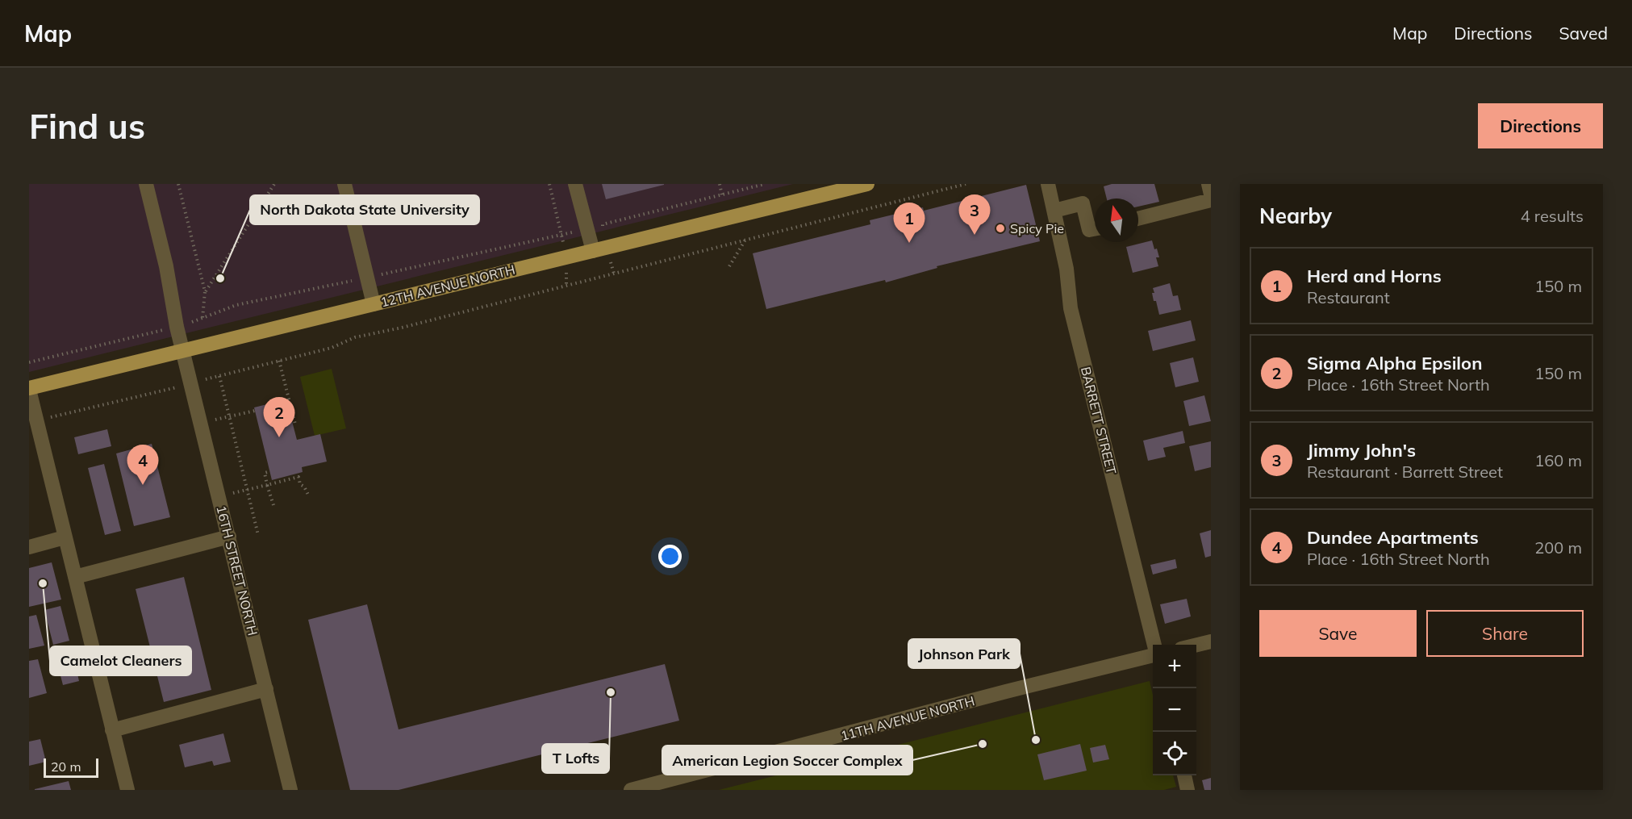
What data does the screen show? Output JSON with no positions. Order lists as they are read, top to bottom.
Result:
{
  "streets": {
    "main road": ["12TH AVENUE NORTH"],
    "street": ["BARRETT STREET", "16TH STREET NORTH", "11TH AVENUE NORTH"]
  },
  "crossings": [
    ["12TH AVENUE NORTH", "16TH STREET NORTH"]
  ],
  "places": [
    "Spicy Pie",
    "North Dakota State University",
    "Camelot Cleaners",
    "T Lofts",
    "Johnson Park",
    "American Legion Soccer Complex"
  ],
  "scale_bar": "20 m",
  "north": "top",
  "page": {
    "header": "Map",
    "nav": ["Map", "Directions", "Saved"],
    "buttons": [
      "Directions",
      ["Save", "Share"]
    ],
    "title": "Find us",
    "heading": ["Nearby", "4 results"],
    "pins": [
      "3",
      "1",
      "2",
      "4"
    ],
    "list": [
      {
        "mark": "1",
        "name": "Herd and Horns",
        "note": "Restaurant",
        "value": "150 m"
      },
      {
        "mark": "2",
        "name": "Sigma Alpha Epsilon",
        "note": "Place · 16th Street North",
        "value": "150 m"
      },
      {
        "mark": "3",
        "name": "Jimmy John's",
        "note": "Restaurant · Barrett Street",
        "value": "160 m"
      },
      {
        "mark": "4",
        "name": "Dundee Apartments",
        "note": "Place · 16th Street North",
        "value": "200 m"
      }
    ],
    "map_buttons": ["+", "−"],
    "scale": "20 m"
  }
}
